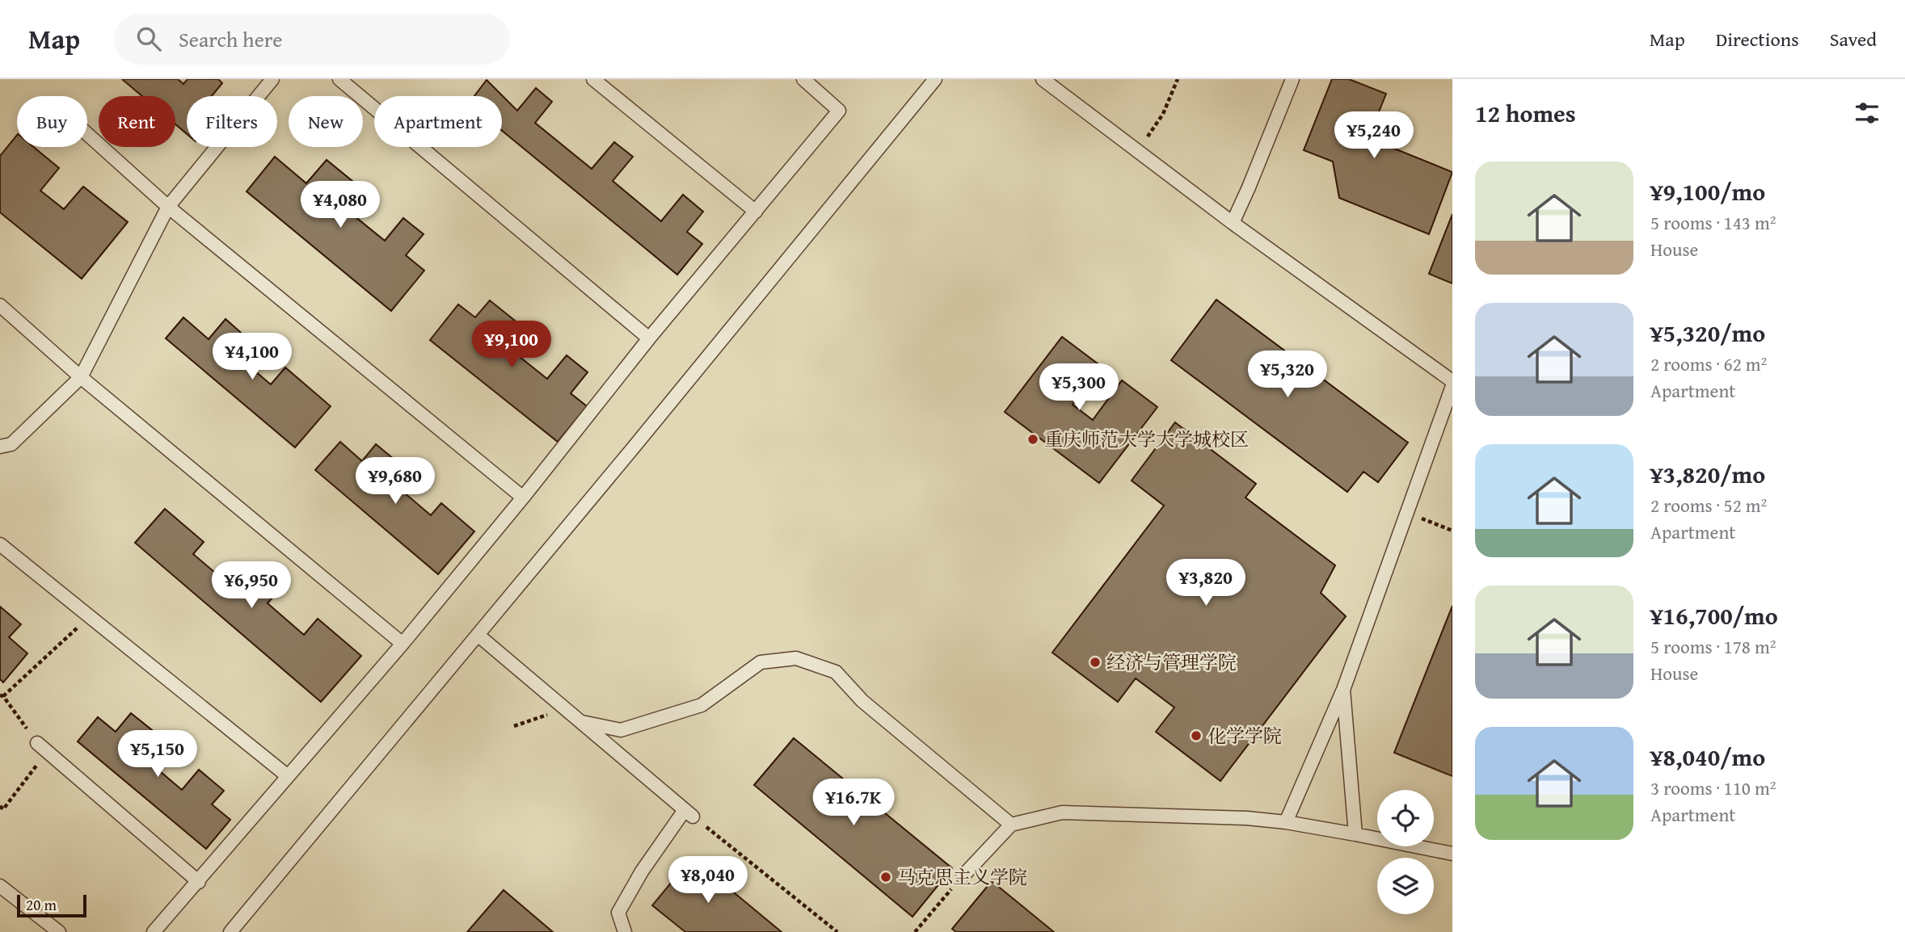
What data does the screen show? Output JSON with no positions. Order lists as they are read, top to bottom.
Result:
{
  "places": [
    "重庆师范大学大学城校区",
    "经济与管理学院",
    "化学学院",
    "马克思主义学院"
  ],
  "scale_bar": "20 m",
  "page": {
    "header": "Map",
    "search": "Search here",
    "nav": ["Map", "Directions", "Saved"],
    "heading": "12 homes",
    "chip": [
      "Buy",
      "Rent",
      "Filters",
      "New",
      "Apartment"
    ],
    "price": [
      "¥5,240",
      "¥4,080",
      "¥9,100",
      "¥4,100",
      "¥5,320",
      "¥5,300",
      "¥9,680",
      "¥3,820",
      "¥6,950",
      "¥5,150",
      "¥16.7K",
      "¥8,040"
    ],
    "list": [
      {
        "name": "¥9,100/mo",
        "note": "5 rooms · 143 m² · House"
      },
      {
        "name": "¥5,320/mo",
        "note": "2 rooms · 62 m² · Apartment"
      },
      {
        "name": "¥3,820/mo",
        "note": "2 rooms · 52 m² · Apartment"
      },
      {
        "name": "¥16,700/mo",
        "note": "5 rooms · 178 m² · House"
      },
      {
        "name": "¥8,040/mo",
        "note": "3 rooms · 110 m² · Apartment"
      }
    ],
    "scale": "20 m"
  }
}
